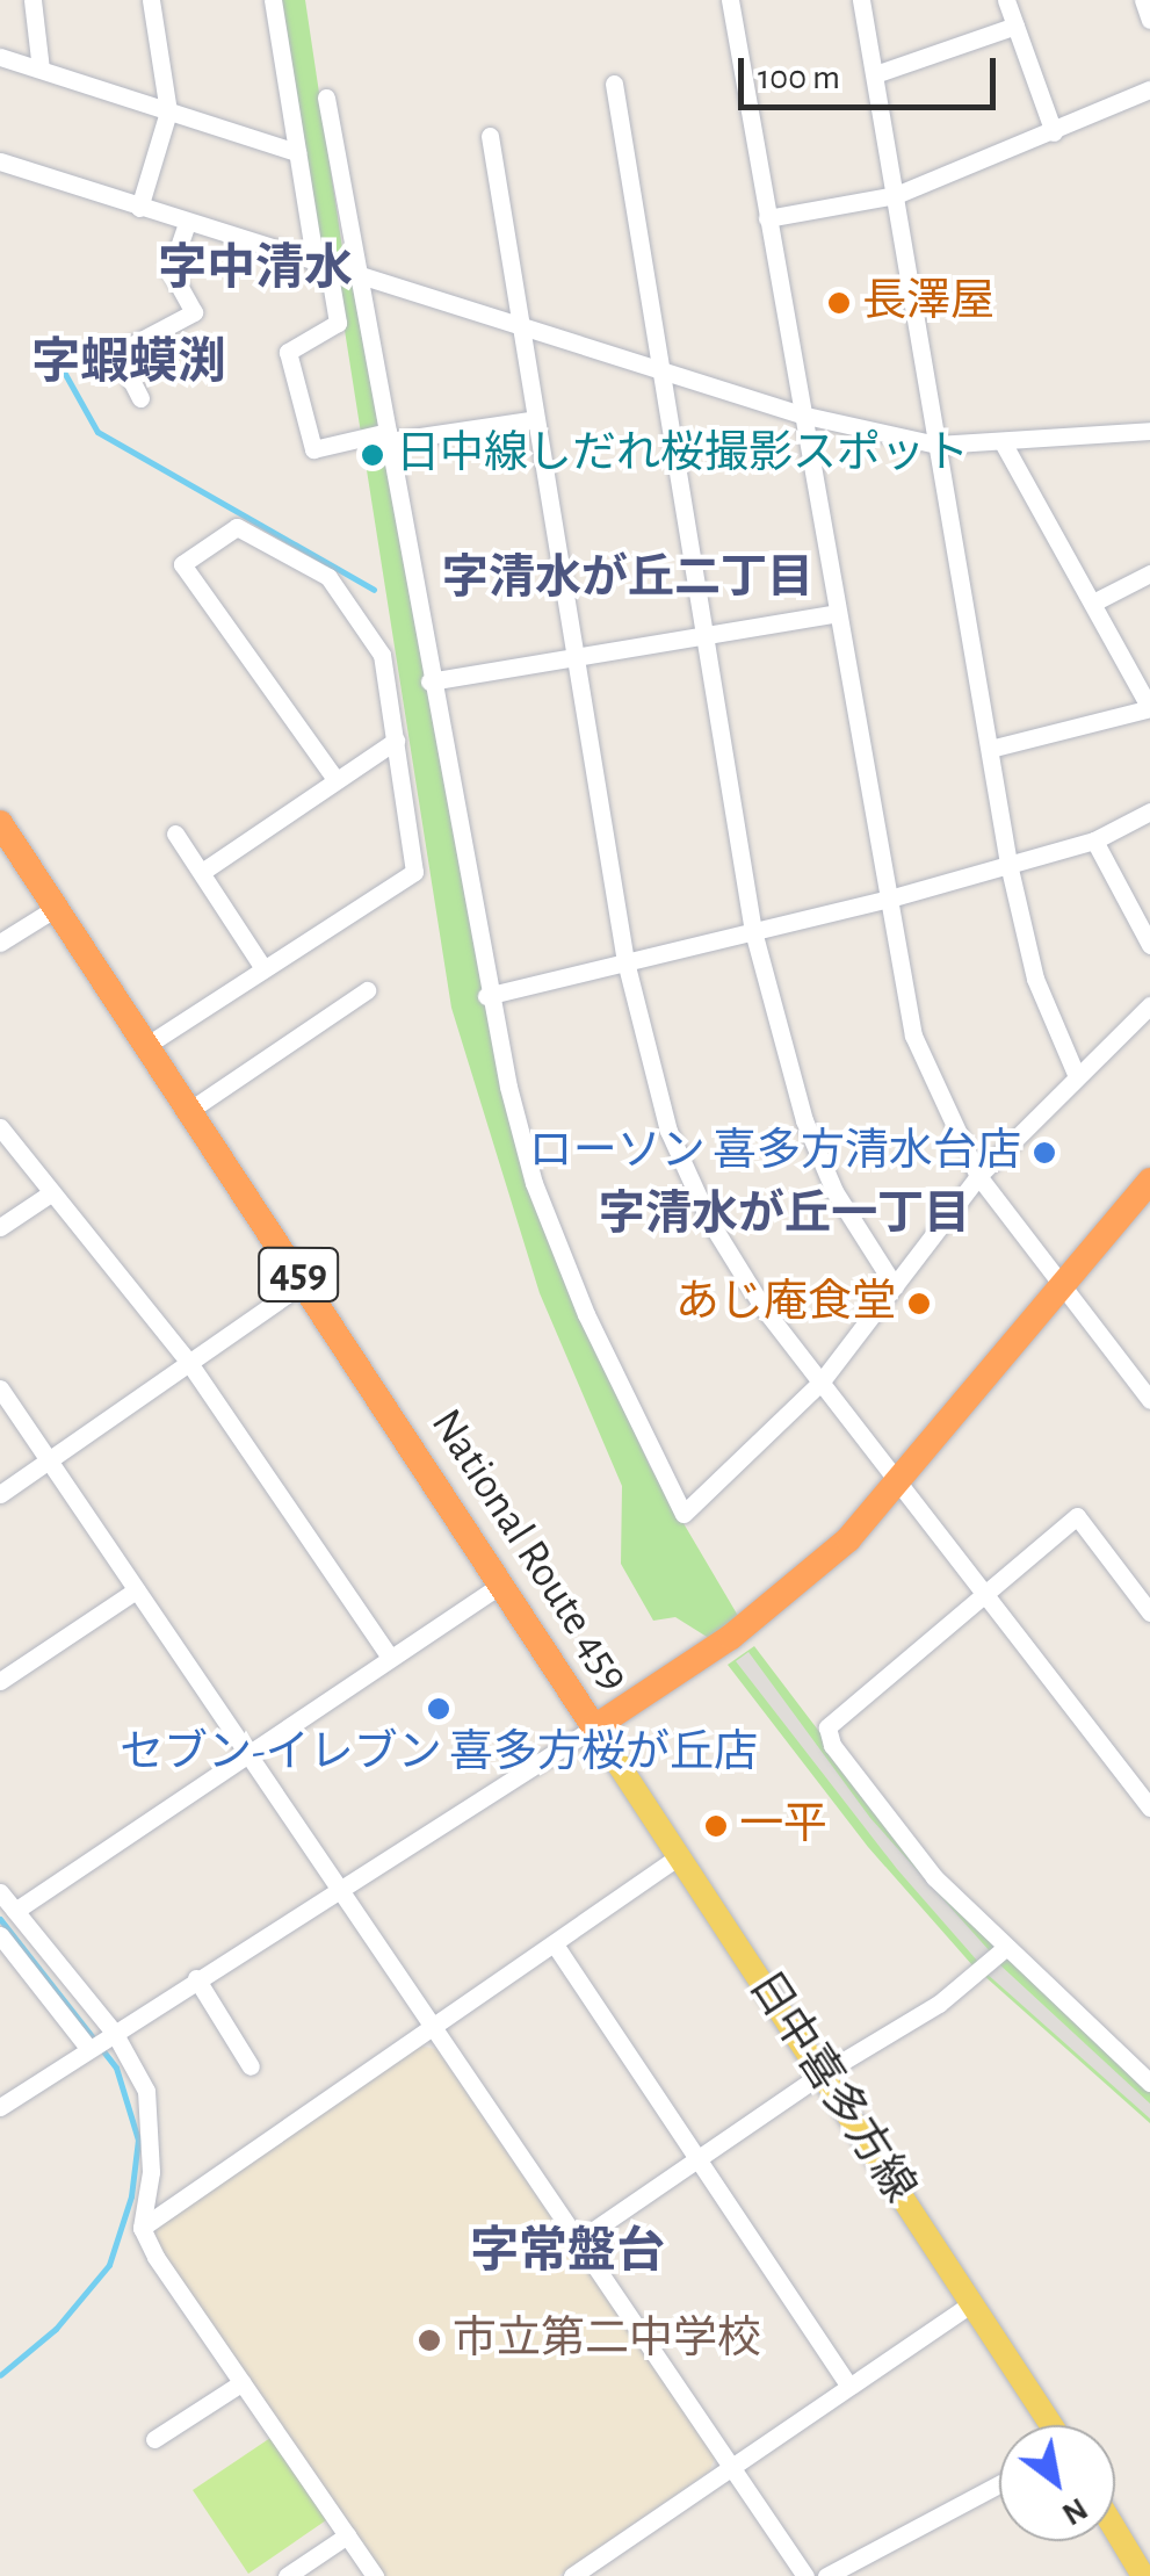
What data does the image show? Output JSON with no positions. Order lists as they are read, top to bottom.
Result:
{
  "streets": {
    "highway": ["459", "National Route 459"],
    "main road": ["日中喜多方線"]
  },
  "crossings": [
    ["National Route 459", "日中喜多方線"]
  ],
  "districts": [
    "字中清水",
    "字蝦蟆渕",
    "字清水が丘二丁目",
    "字清水が丘一丁目",
    "字常盤台"
  ],
  "places": [
    "長澤屋",
    "日中線しだれ桜撮影スポット",
    "ローソン 喜多方清水台店",
    "あじ庵食堂",
    "セブン-イレブン 喜多方桜が丘店",
    "一平",
    "市立第二中学校"
  ],
  "scale_bar": "100 m",
  "north": "bottom right"
}
